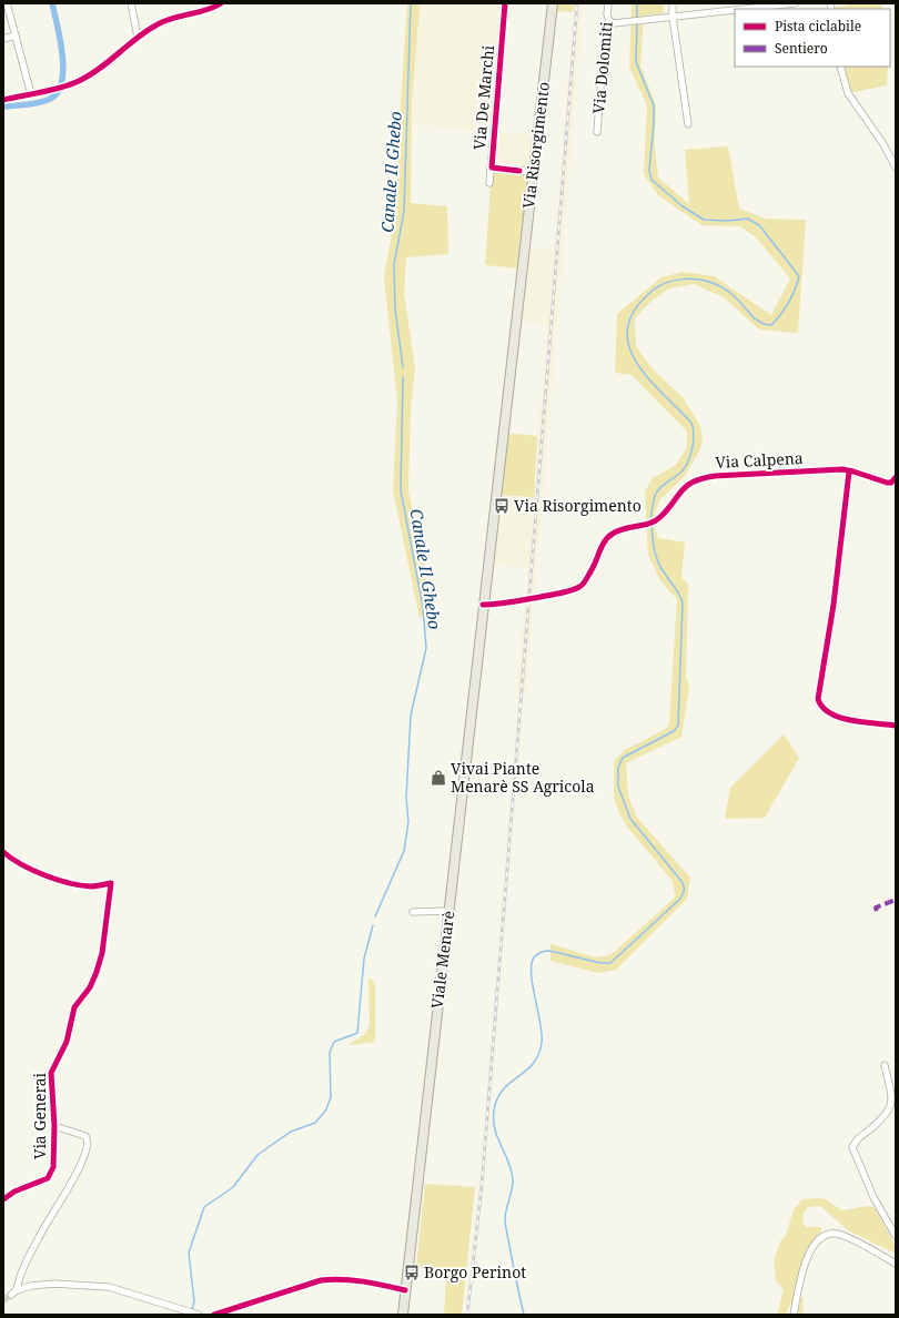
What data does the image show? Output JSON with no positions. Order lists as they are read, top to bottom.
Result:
{
  "streets": {
    "main road": ["Via Risorgimento", "Viale Menarè"],
    "street": [
      "Via Dolomiti",
      "Via De Marchi",
      "Via Calpena",
      "Via Generai"
    ]
  },
  "crossings": [
    ["Via De Marchi", "Via Risorgimento"],
    ["Via Risorgimento", "Via Calpena"],
    ["Via Risorgimento", "Viale Menarè"],
    ["Via Calpena", "Viale Menarè"]
  ],
  "water": ["Canale Il Ghebo"],
  "places": {
    "bus stop": ["Via Risorgimento", "Borgo Perinot"],
    "shop": ["Vivai Piante Menarè SS Agricola"]
  },
  "legend": ["Pista ciclabile", "Sentiero"]
}
